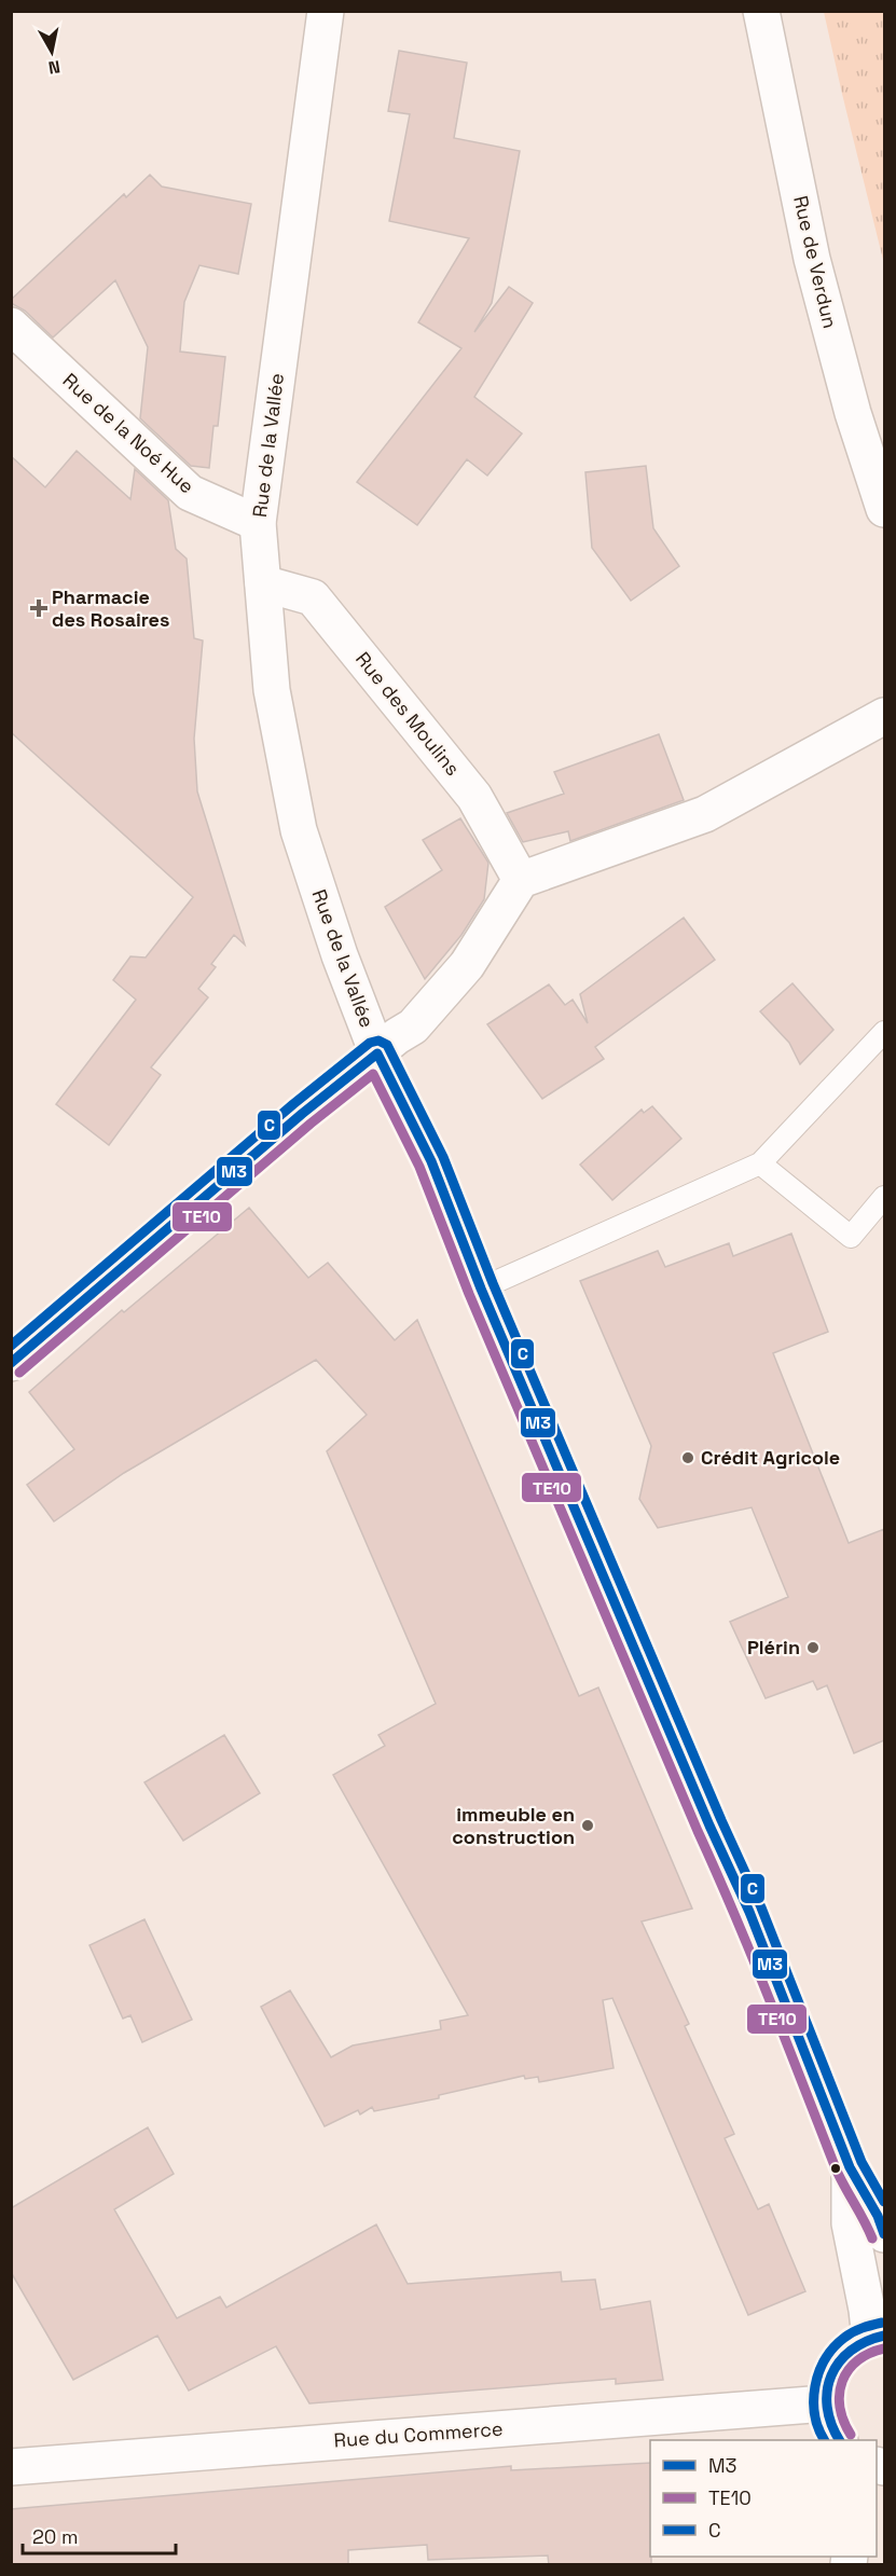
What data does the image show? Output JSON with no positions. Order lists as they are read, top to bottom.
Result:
{
  "streets": {
    "street": [
      "Rue de Verdun",
      "Rue de la Noé Hue",
      "Rue de la Vallée",
      "Rue des Moulins",
      "Rue du Commerce"
    ]
  },
  "crossings": [
    ["Rue de la Noé Hue", "Rue de la Vallée"],
    ["Rue de la Vallée", "Rue des Moulins"]
  ],
  "places": {
    "health": ["Pharmacie des Rosaires"],
    "other": ["Crédit Agricole", "Plérin", "immeuble en construction"]
  },
  "lines": ["transit line C", "transit line M3", "transit line TE10"],
  "legend": ["M3", "TE10", "C"],
  "scale_bar": "20 m",
  "north": "bottom"
}
